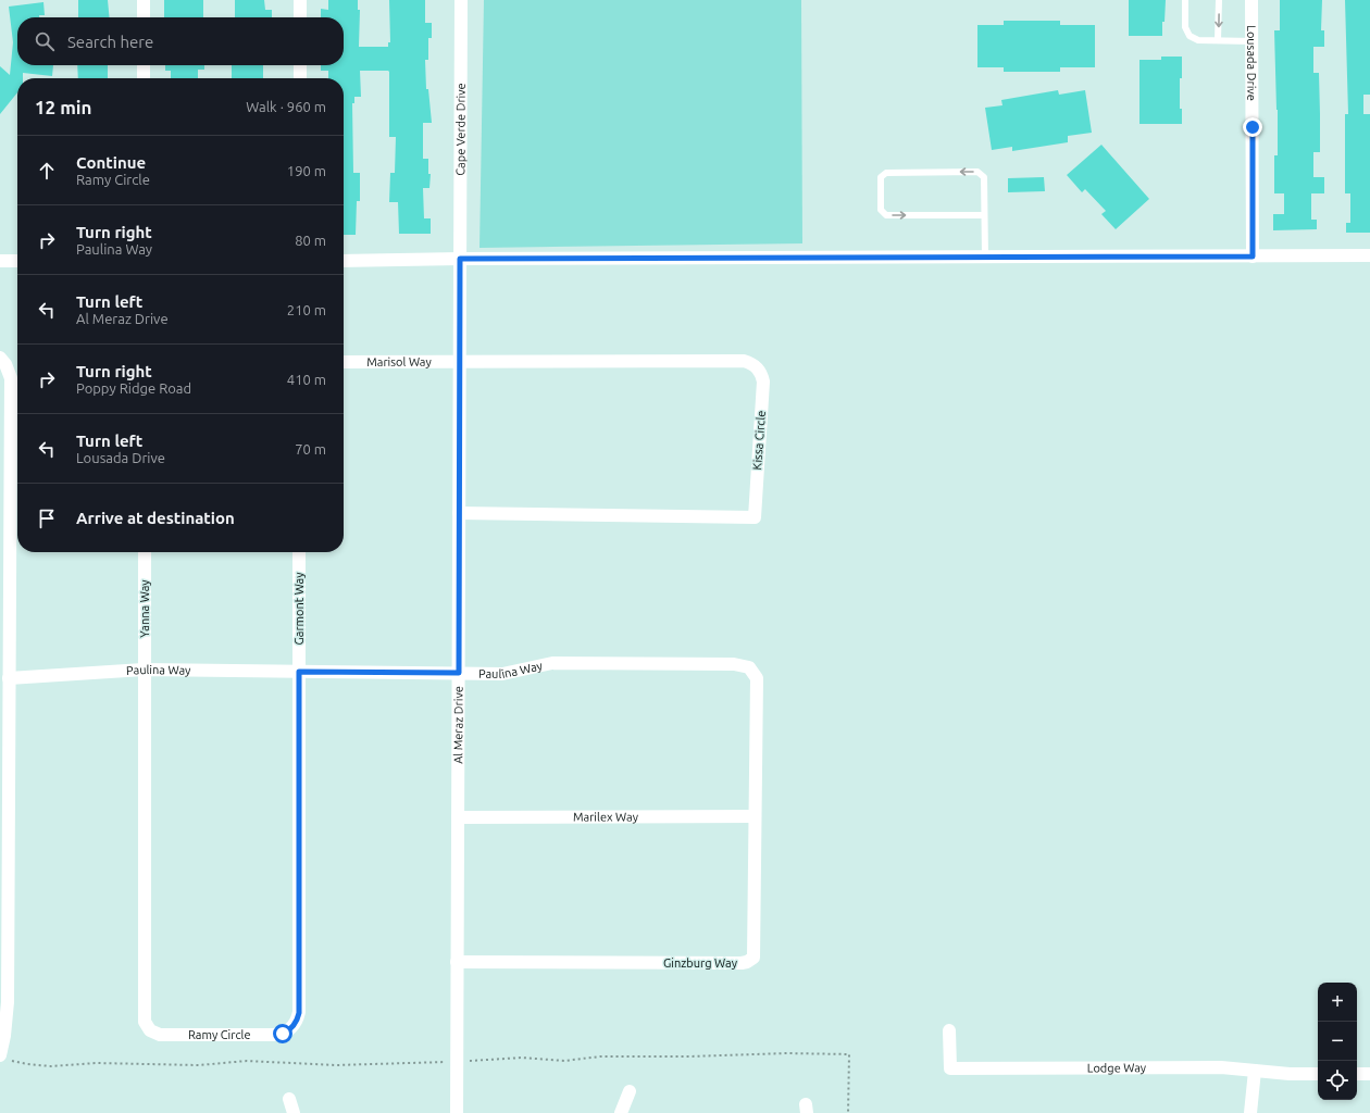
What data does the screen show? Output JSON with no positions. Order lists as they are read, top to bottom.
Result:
{
  "streets": {
    "street": [
      "Lousada Drive",
      "Cape Verde Drive",
      "Marisol Way",
      "Kissa Circle",
      "Yanna Way",
      "Garmont Way",
      "Paulina Way",
      "Al Meraz Drive",
      "Marilex Way",
      "Ginzburg Way",
      "Ramy Circle",
      "Lodge Way"
    ]
  },
  "crossings": [
    ["Cape Verde Drive", "Al Meraz Drive"],
    ["Marisol Way", "Kissa Circle"],
    ["Marisol Way", "Al Meraz Drive"],
    ["Kissa Circle", "Al Meraz Drive"],
    ["Yanna Way", "Paulina Way"],
    ["Yanna Way", "Ramy Circle"],
    ["Garmont Way", "Paulina Way"],
    ["Garmont Way", "Ramy Circle"],
    ["Paulina Way", "Al Meraz Drive"],
    ["Paulina Way", "Ginzburg Way"],
    ["Paulina Way", "Ramy Circle"],
    ["Al Meraz Drive", "Marilex Way"],
    ["Al Meraz Drive", "Ginzburg Way"],
    ["Marilex Way", "Ginzburg Way"]
  ],
  "page": {
    "search": "Search here",
    "heading": ["12 min", "Walk · 960 m"],
    "list": [
      ["Continue", "Ramy Circle", "190 m"],
      ["Turn right", "Paulina Way", "80 m"],
      ["Turn left", "Al Meraz Drive", "210 m"],
      ["Turn right", "Poppy Ridge Road", "410 m"],
      ["Turn left", "Lousada Drive", "70 m"],
      "Arrive at destination"
    ],
    "map_buttons": ["+", "−"]
  }
}
